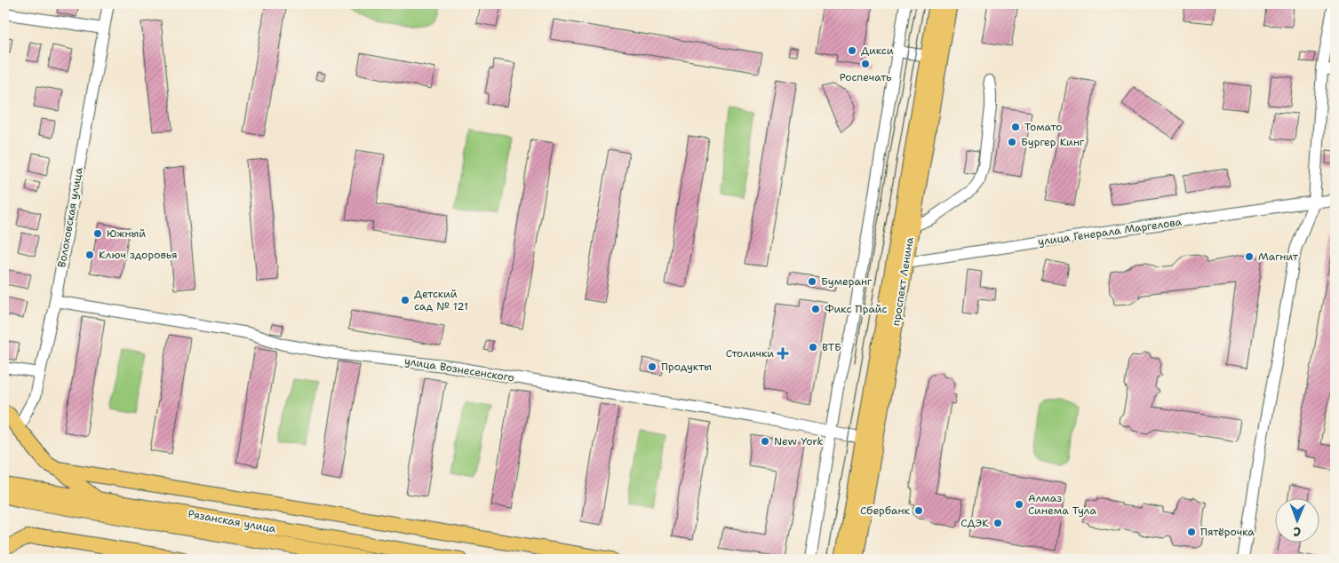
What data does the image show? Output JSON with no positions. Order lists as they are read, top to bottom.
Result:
{
  "streets": {
    "main road": ["проспект Ленина", "Рязанская улица"],
    "street": ["Волоховская улица", "улица Генерала Маргелова", "улица Вознесенского"]
  },
  "crossings": [
    ["Волоховская улица", "улица Вознесенского"],
    ["улица Генерала Маргелова", "проспект Ленина"],
    ["проспект Ленина", "улица Вознесенского"]
  ],
  "places": {
    "other": [
      "Дикси",
      "Роспечать",
      "Томато",
      "Бургер Кинг",
      "Южный",
      "Ключ здоровья",
      "Магнит",
      "Бумеранг",
      "Детский сад № 121",
      "Фикс Прайс",
      "ВТБ",
      "Продукты",
      "New York",
      "Алмаз Синема Тула",
      "Сбербанк",
      "СДЭК",
      "Пятёрочка"
    ],
    "health": ["Столички"]
  },
  "north": "bottom"
}
